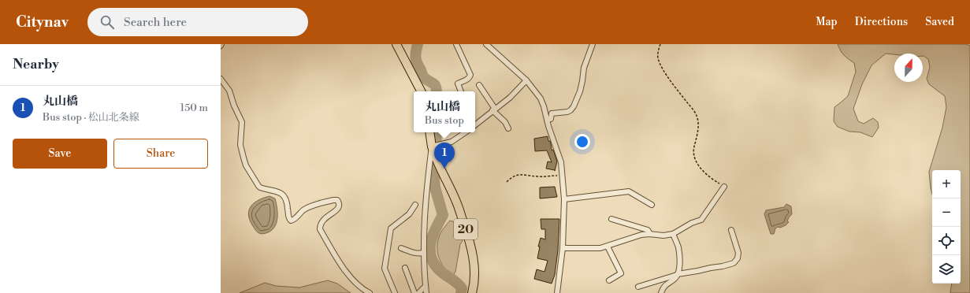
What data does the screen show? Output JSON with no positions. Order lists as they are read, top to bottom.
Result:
{
  "streets": {
    "main road": ["20"]
  },
  "north": "top",
  "page": {
    "header": "Citynav",
    "search": "Search here",
    "nav": ["Map", "Directions", "Saved"],
    "heading": "Nearby",
    "list": [
      {
        "mark": "1",
        "name": "丸山橋",
        "note": "Bus stop · 松山北条線",
        "value": "150 m"
      }
    ],
    "popup": ["丸山橋", "Bus stop"],
    "buttons": ["Save", "Share"],
    "pins": "1",
    "map_buttons": ["+", "−"]
  }
}
